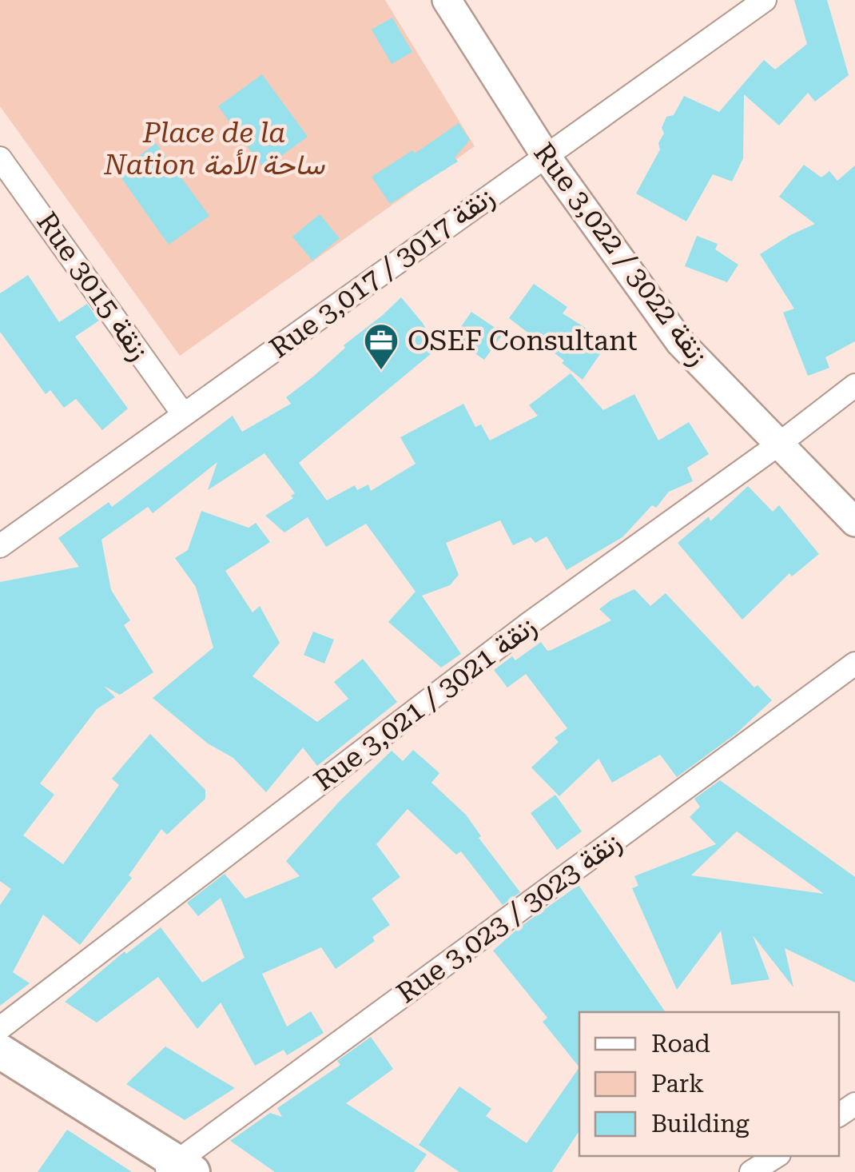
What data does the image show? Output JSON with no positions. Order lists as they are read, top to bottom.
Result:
{
  "streets": {
    "street": [
      "Rue 3,022 / زنقة 3022",
      "Rue 3,017 / زنقة 3017",
      "Rue 3015 زنقة",
      "Rue 3,021 / زنقة 3021",
      "Rue 3,023 / زنقة 3023"
    ]
  },
  "crossings": [
    ["Rue 3,022 / زنقة 3022", "Rue 3,017 / زنقة 3017"],
    ["Rue 3,022 / زنقة 3022", "Rue 3,021 / زنقة 3021"],
    ["Rue 3,017 / زنقة 3017", "Rue 3015 زنقة"]
  ],
  "parks": ["Place de la Nation ساحة الأمة"],
  "places": {
    "office": ["OSEF Consultant"]
  },
  "legend": ["Road", "Park", "Building"]
}
